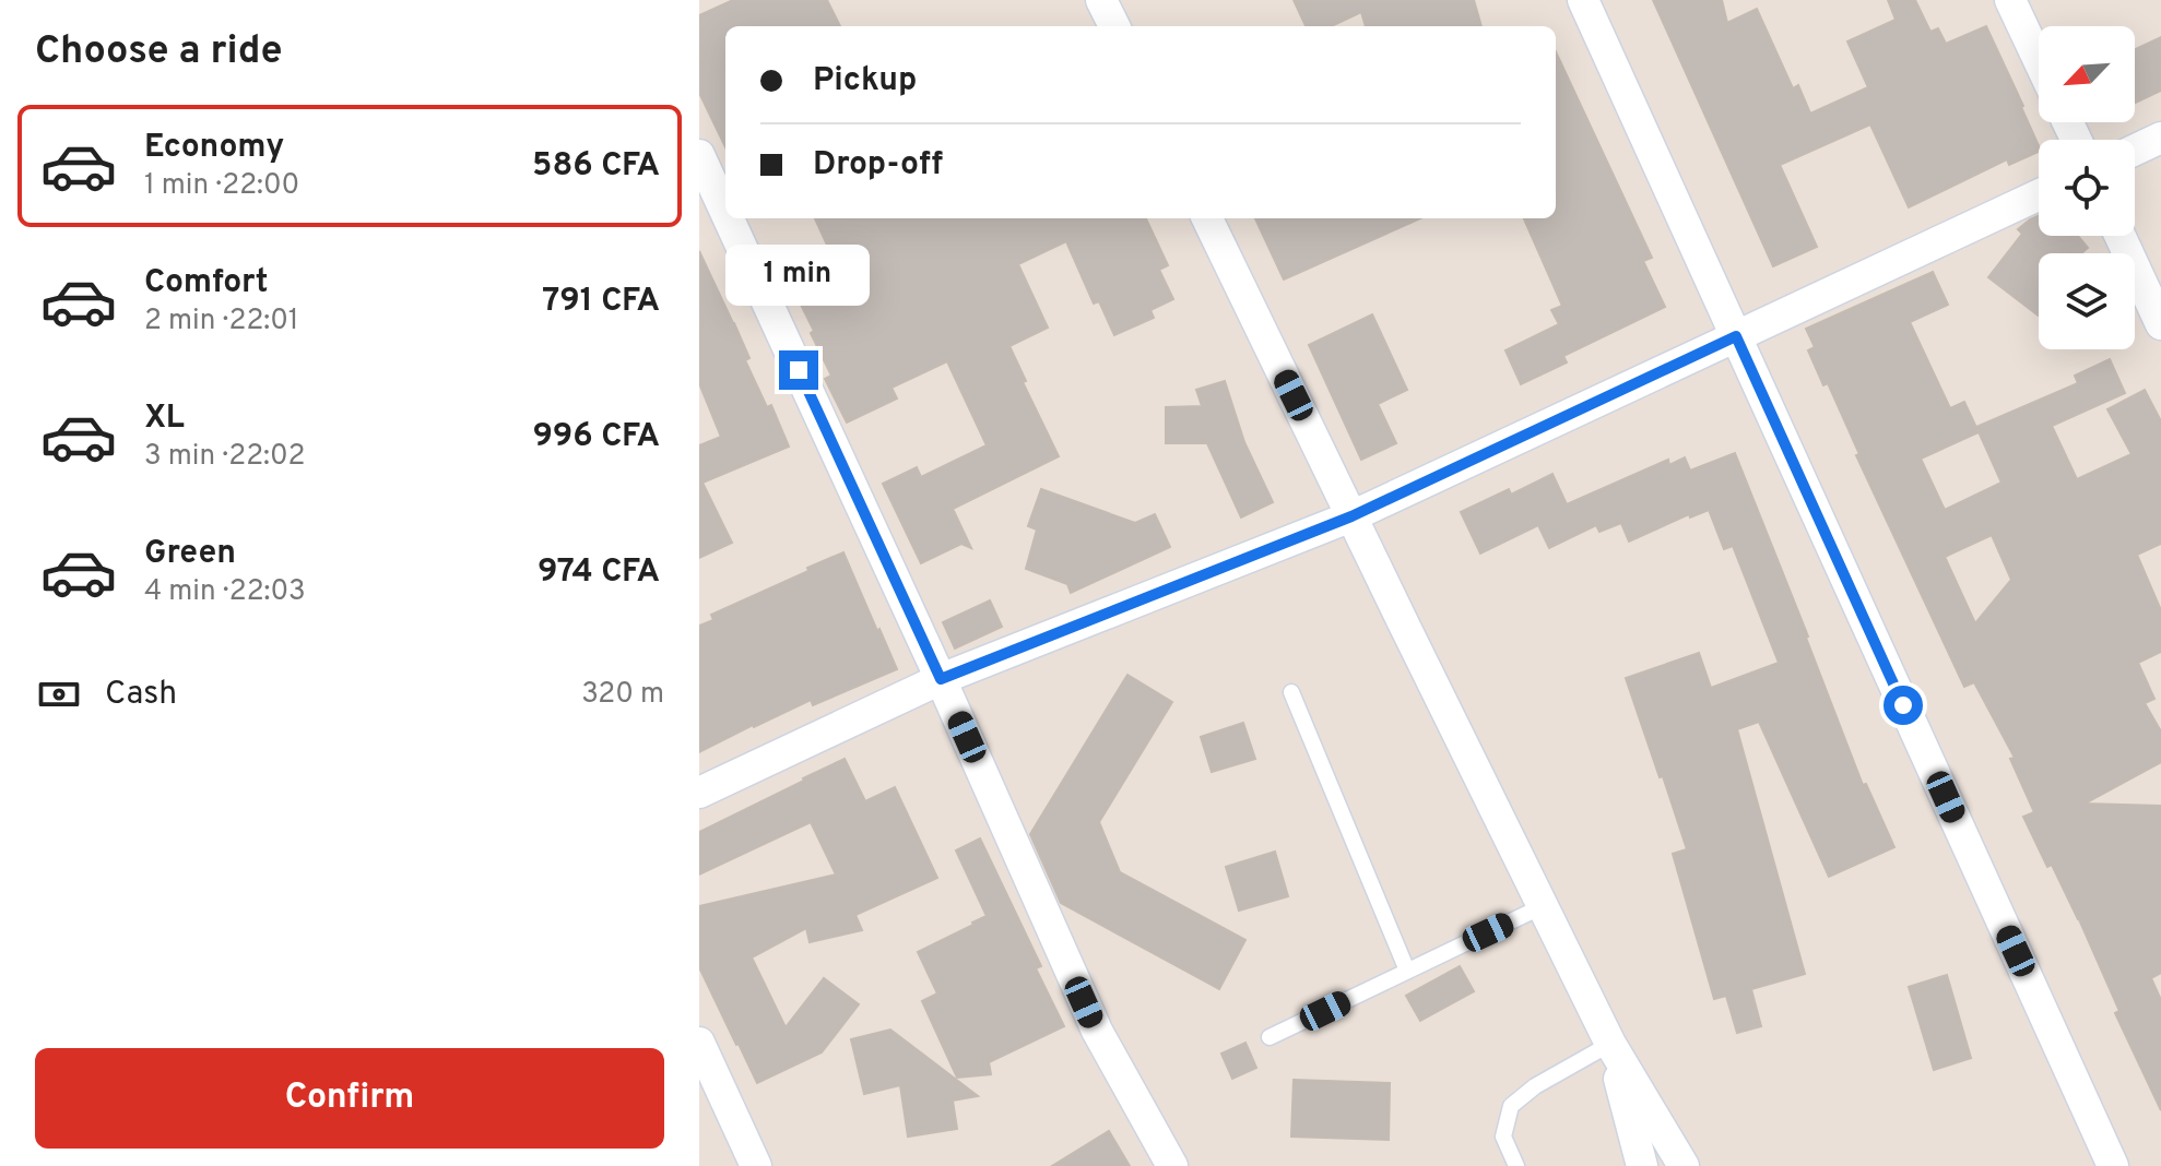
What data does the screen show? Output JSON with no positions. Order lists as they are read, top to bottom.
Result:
{
  "north": "bottom left",
  "page": {
    "heading": "Choose a ride",
    "banner": ["Pickup", "Drop-off"],
    "list": [
      {
        "name": "Economy",
        "note": "1 min · 22:00",
        "value": "586 CFA"
      },
      {
        "name": "Comfort",
        "note": "2 min · 22:01",
        "value": "791 CFA"
      },
      {
        "name": "XL",
        "note": "3 min · 22:02",
        "value": "996 CFA"
      },
      {
        "name": "Green",
        "note": "4 min · 22:03",
        "value": "974 CFA"
      }
    ],
    "bubble": "1 min",
    "pay": ["Cash", "320 m"],
    "buttons": "Confirm"
  }
}
